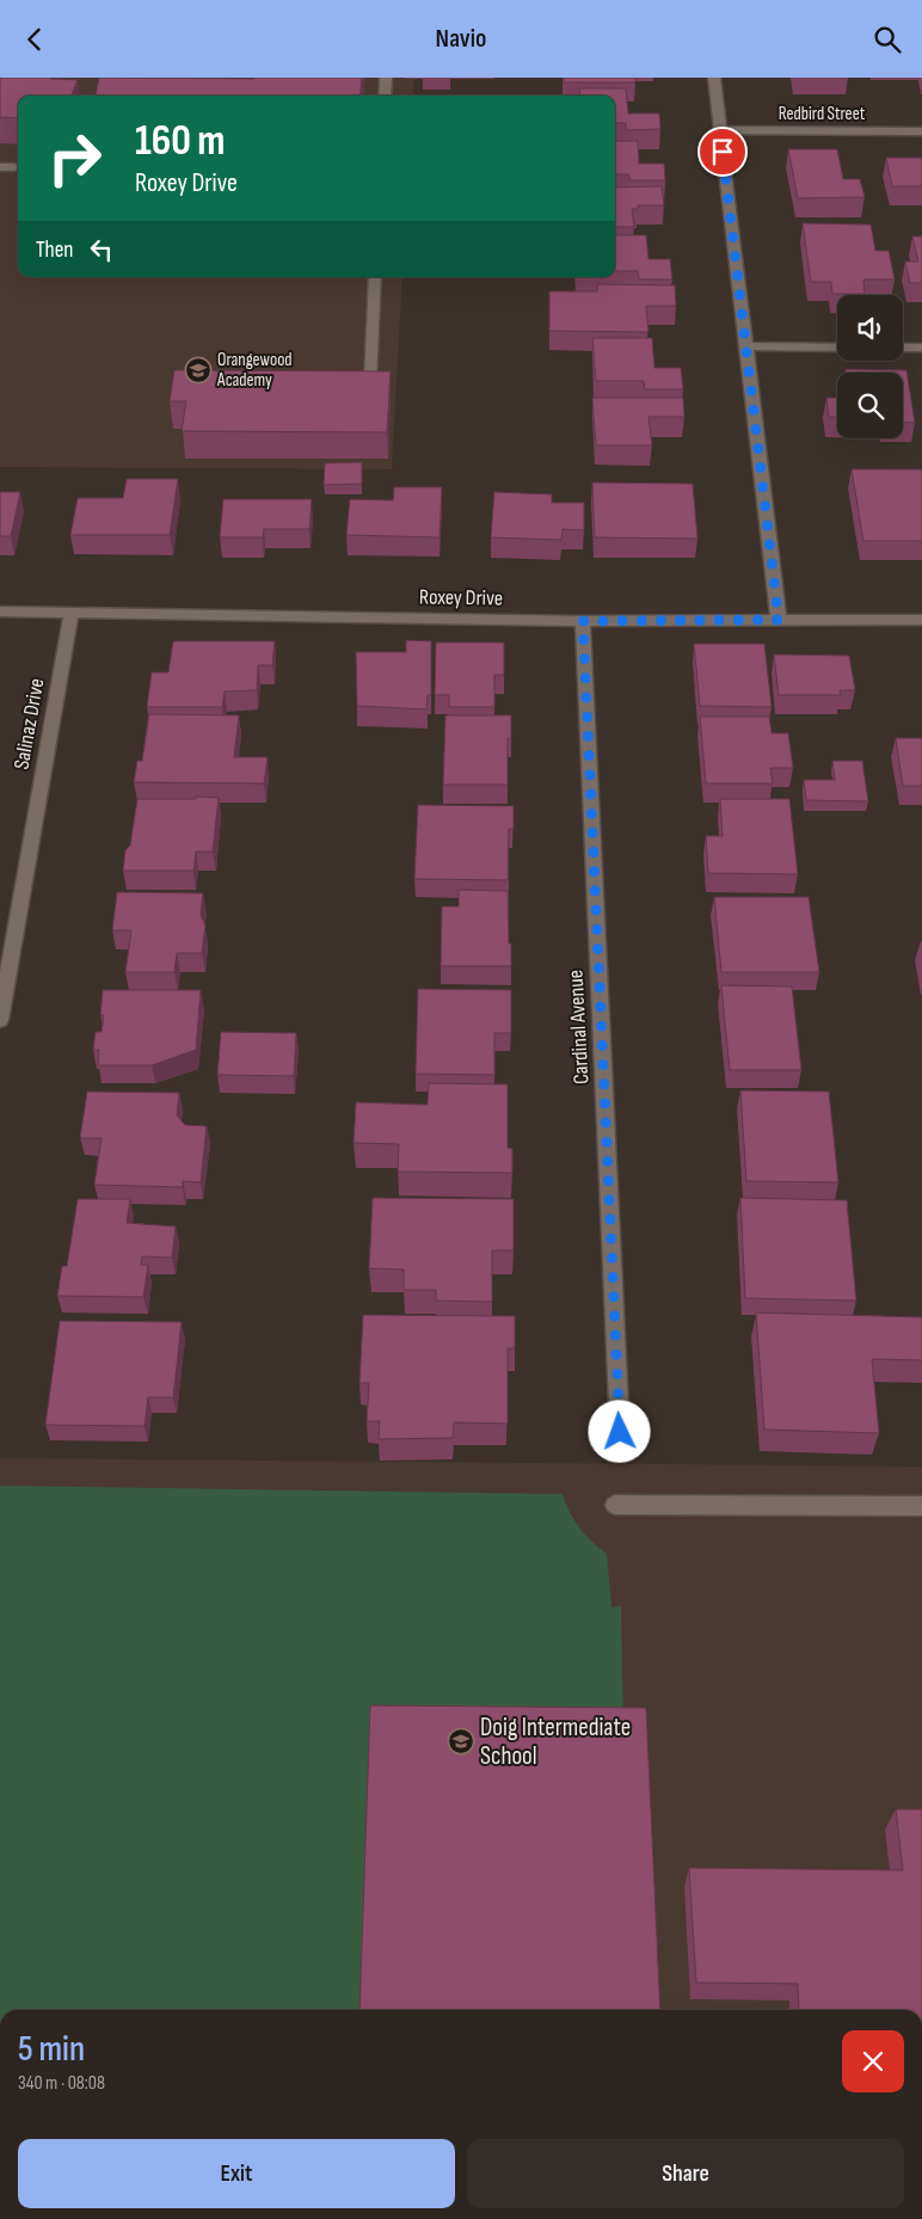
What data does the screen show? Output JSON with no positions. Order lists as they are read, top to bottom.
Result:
{
  "streets": {
    "street": [
      "Redbird Street",
      "Roxey Drive",
      "Salinaz Drive",
      "Cardinal Avenue"
    ]
  },
  "crossings": [
    ["Roxey Drive", "Salinaz Drive"],
    ["Roxey Drive", "Cardinal Avenue"]
  ],
  "places": {
    "school or university": ["Orangewood Academy", "Doig Intermediate School"]
  },
  "page": {
    "header": "Navio",
    "turn": ["160 m", "Roxey Drive"],
    "then": "Then",
    "heading": ["5 min", "340 m · 08:08"],
    "buttons": ["Exit", "Share"]
  }
}
